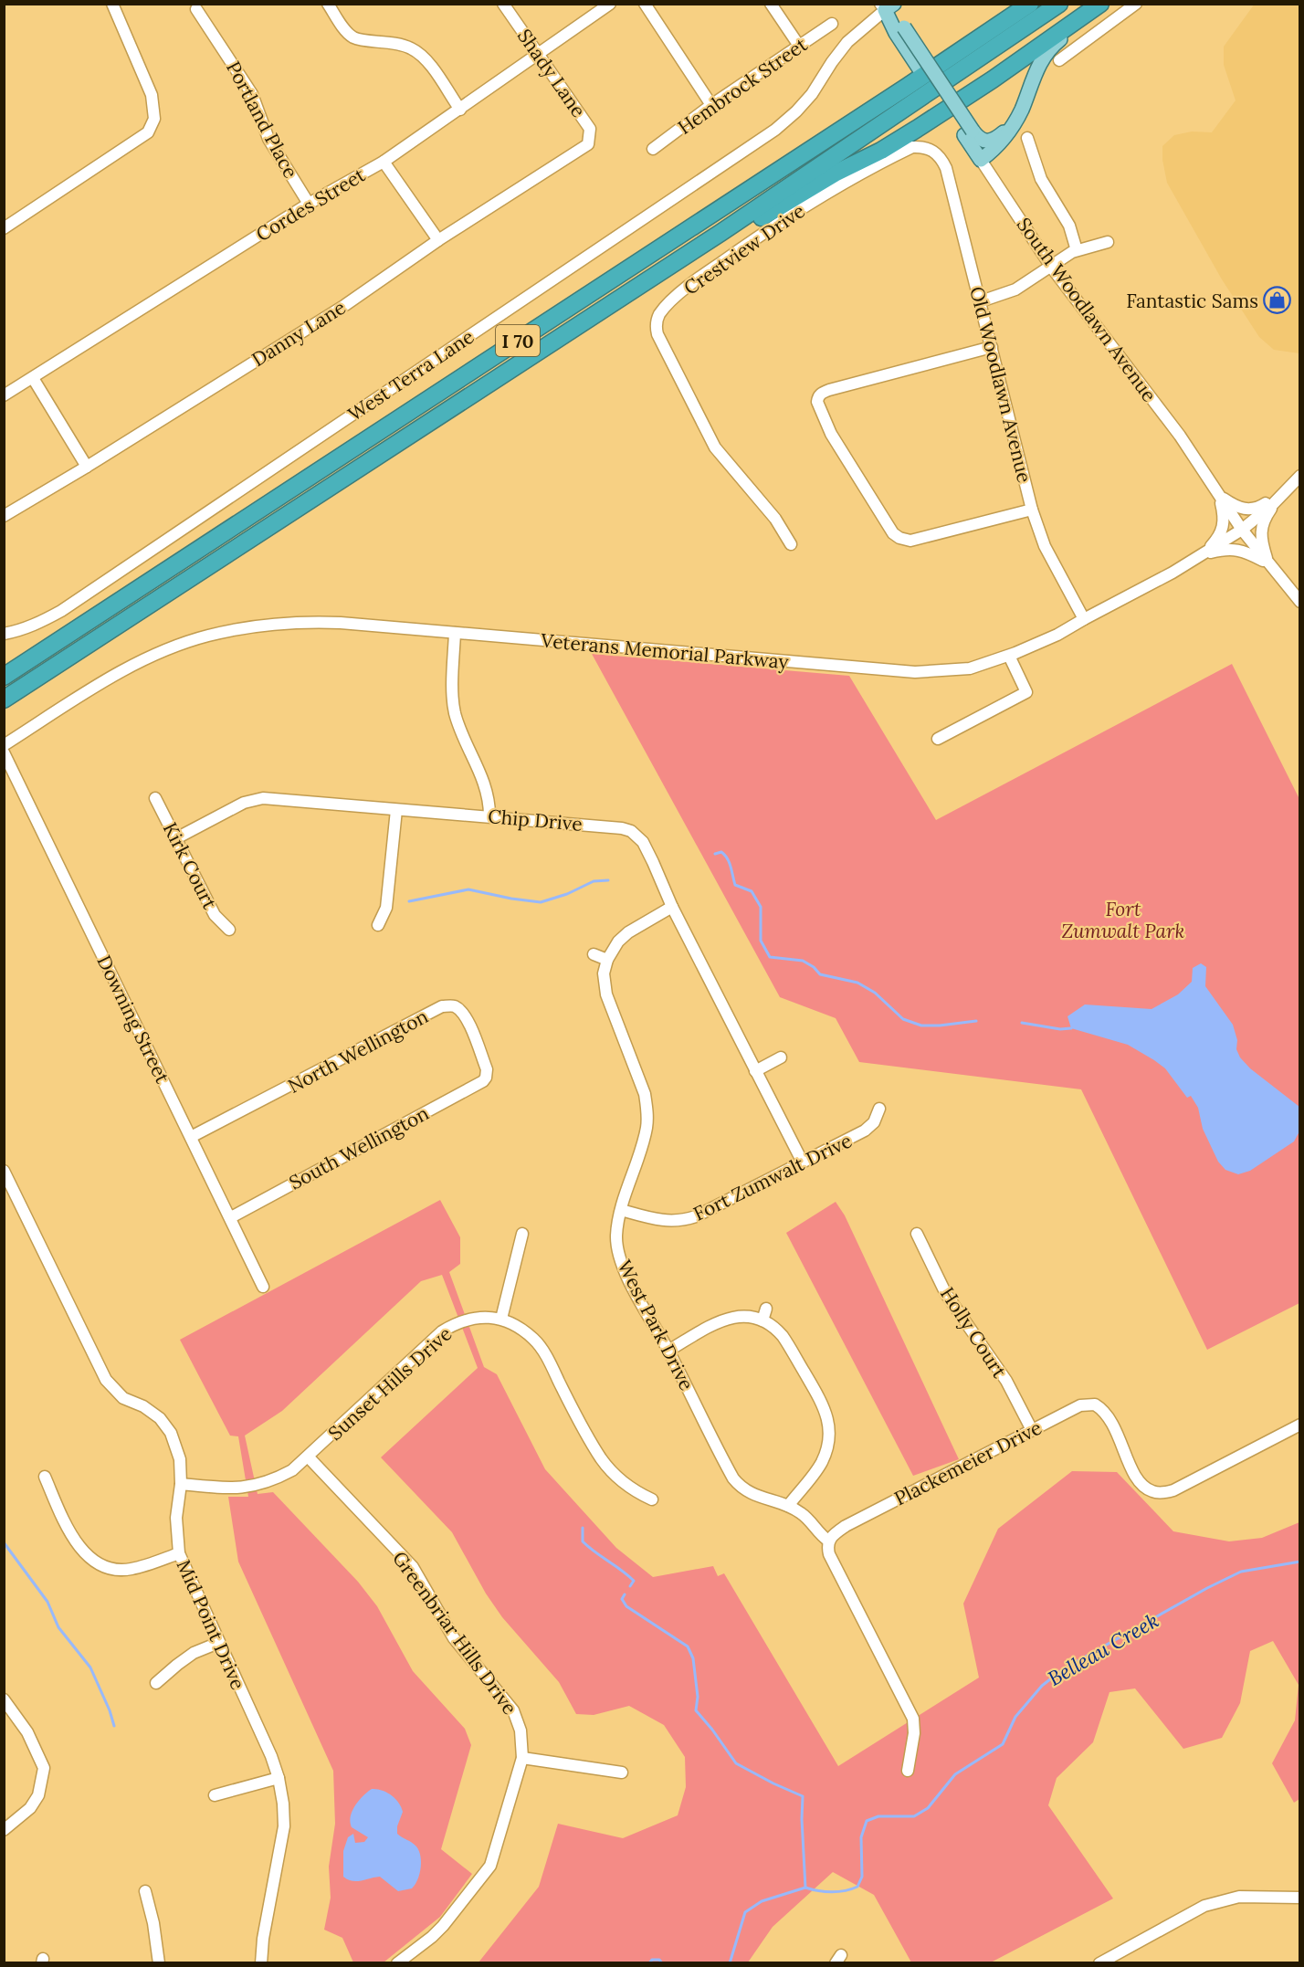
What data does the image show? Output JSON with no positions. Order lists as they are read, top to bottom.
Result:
{
  "streets": {
    "highway": ["I 70"],
    "main road": ["South Woodlawn Avenue"],
    "street": [
      "Shady Lane",
      "Hembrock Street",
      "Portland Place",
      "Cordes Street",
      "Crestview Drive",
      "Danny Lane",
      "West Terra Lane",
      "Old Woodlawn Avenue",
      "Veterans Memorial Parkway",
      "Chip Drive",
      "Kirk Court",
      "Downing Street",
      "North Wellington",
      "South Wellington",
      "Fort Zumwalt Drive",
      "West Park Drive",
      "Holly Court",
      "Sunset Hills Drive",
      "Plackemeier Drive",
      "Mid Point Drive",
      "Greenbriar Hills Drive"
    ]
  },
  "crossings": [
    ["Shady Lane", "Cordes Street"],
    ["Shady Lane", "Danny Lane"],
    ["Portland Place", "Cordes Street"],
    ["Crestview Drive", "Old Woodlawn Avenue"],
    ["South Woodlawn Avenue", "West Terra Lane"],
    ["South Woodlawn Avenue", "Veterans Memorial Parkway"],
    ["Old Woodlawn Avenue", "Veterans Memorial Parkway"],
    ["Chip Drive", "Kirk Court"],
    ["Chip Drive", "Fort Zumwalt Drive"],
    ["Downing Street", "North Wellington"],
    ["Downing Street", "South Wellington"],
    ["North Wellington", "South Wellington"],
    ["Fort Zumwalt Drive", "West Park Drive"],
    ["West Park Drive", "Plackemeier Drive"],
    ["Holly Court", "Plackemeier Drive"],
    ["Sunset Hills Drive", "Mid Point Drive"],
    ["Sunset Hills Drive", "Greenbriar Hills Drive"]
  ],
  "water": ["Belleau Creek"],
  "parks": ["Fort Zumwalt Park"],
  "places": {
    "shop": ["Fantastic Sams"]
  }
}
